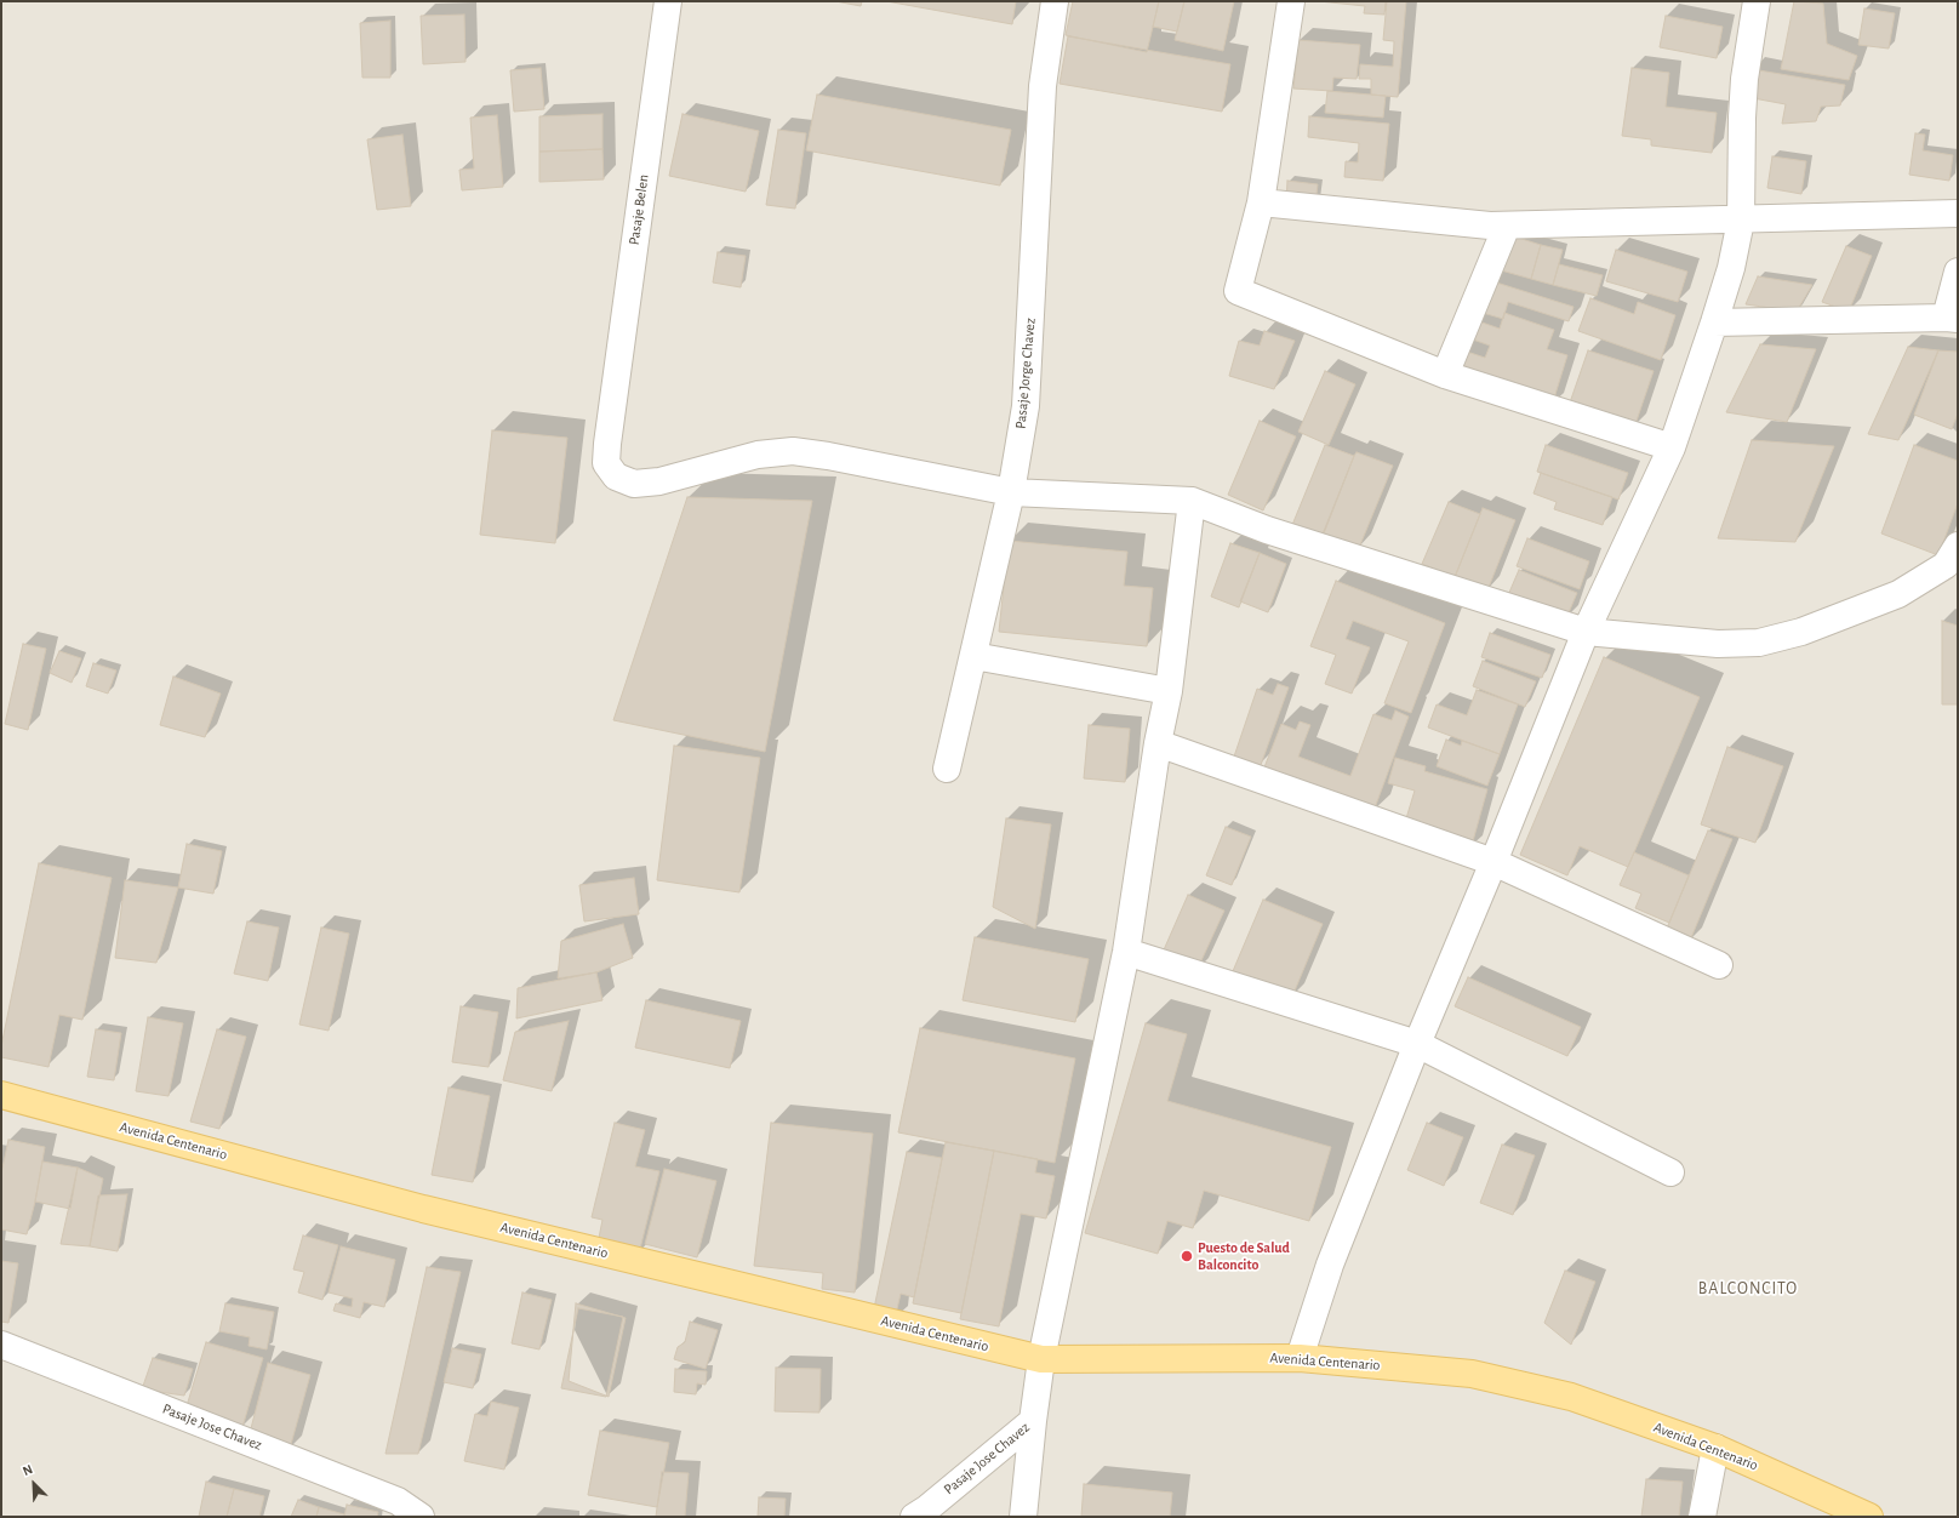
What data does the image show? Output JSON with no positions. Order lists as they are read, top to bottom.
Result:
{
  "streets": {
    "main road": ["Avenida Centenario"],
    "street": ["Pasaje Belen", "Pasaje Jorge Chavez", "Pasaje Jose Chavez"]
  },
  "crossings": [
    ["Pasaje Belen", "Pasaje Jorge Chavez"],
    ["Pasaje Belen", "Pasaje Jose Chavez"],
    ["Avenida Centenario", "Pasaje Jose Chavez"]
  ],
  "districts": ["BALCONCITO"],
  "places": ["Puesto de Salud Balconcito"],
  "north": "top left"
}
